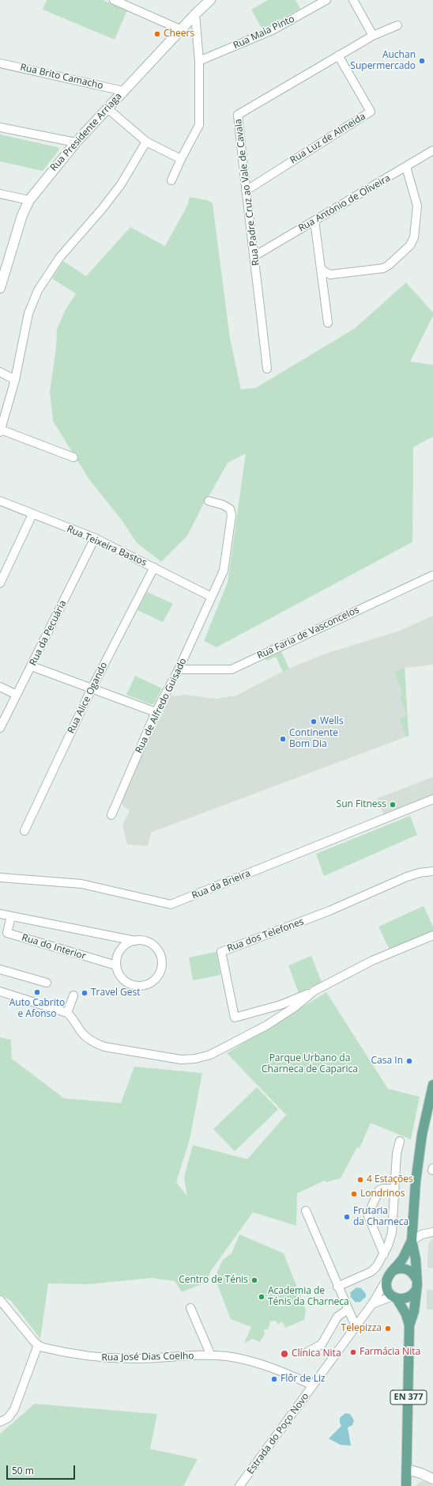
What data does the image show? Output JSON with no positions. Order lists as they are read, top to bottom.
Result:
{
  "streets": {
    "main road": ["EN 377"],
    "street": [
      "Rua Maia Pinto",
      "Rua Brito Camacho",
      "Rua Presidente Arriaga",
      "Rua Luz de Almeida",
      "Rua Padre Cruz ao Vale de Cavala",
      "Rua António de Oliveira",
      "Rua Teixeira Bastos",
      "Rua da Pecuária",
      "Rua Faria de Vasconcelos",
      "Rua Alice Ogando",
      "Rua de Alfredo Guisado",
      "Rua da Brieira",
      "Rua dos Telefones",
      "Rua do Interior",
      "Rua José Dias Coelho",
      "Estrada do Poço Novo"
    ]
  },
  "crossings": [
    ["Rua Brito Camacho", "Rua Presidente Arriaga"],
    ["Rua Luz de Almeida", "Rua Padre Cruz ao Vale de Cavala"],
    ["Rua Padre Cruz ao Vale de Cavala", "Rua António de Oliveira"],
    ["Rua Teixeira Bastos", "Rua da Pecuária"],
    ["Rua Teixeira Bastos", "Rua Alice Ogando"],
    ["Rua Teixeira Bastos", "Rua de Alfredo Guisado"],
    ["Rua Faria de Vasconcelos", "Rua de Alfredo Guisado"],
    ["Rua José Dias Coelho", "Estrada do Poço Novo"],
    ["EN 377", "Estrada do Poço Novo"]
  ],
  "parks": ["Parque Urbano da Charneca de Caparica"],
  "places": [
    "Cheers",
    "Auchan Supermercado",
    "Wells",
    "Continente Bom Dia",
    "Sun Fitness",
    "Auto Cabrito e Afonso",
    "Travel Gest",
    "Casa In",
    "4 Estações",
    "Londrinos",
    "Frutaria da Charneca",
    "Centro de Ténis",
    "Academia de Ténis da Charneca",
    "Telepizza",
    "Farmácia Nita",
    "Clínica Nita",
    "Flôr de Liz"
  ],
  "scale_bar": "50 m"
}
